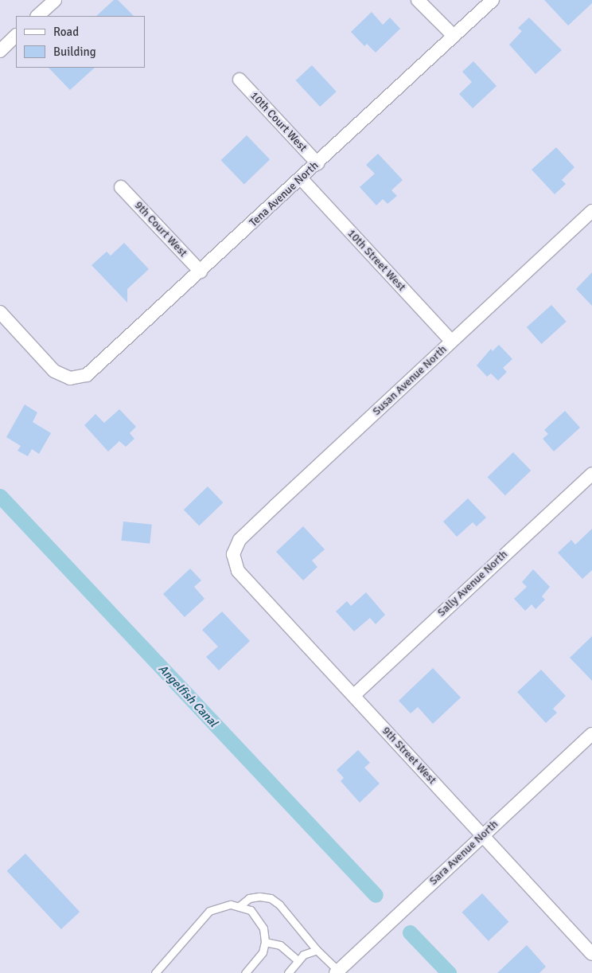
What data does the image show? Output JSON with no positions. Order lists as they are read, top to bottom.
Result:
{
  "streets": {
    "street": [
      "10th Court West",
      "Tena Avenue North",
      "9th Court West",
      "10th Street West",
      "Susan Avenue North",
      "Sally Avenue North",
      "9th Street West",
      "Sara Avenue North"
    ]
  },
  "crossings": [
    ["10th Court West", "Tena Avenue North"],
    ["Tena Avenue North", "9th Court West"],
    ["Tena Avenue North", "10th Street West"],
    ["10th Street West", "Susan Avenue North"],
    ["Susan Avenue North", "9th Street West"],
    ["Sally Avenue North", "9th Street West"],
    ["9th Street West", "Sara Avenue North"]
  ],
  "water": ["Angelfish Canal"],
  "legend": ["Road", "Building"]
}
